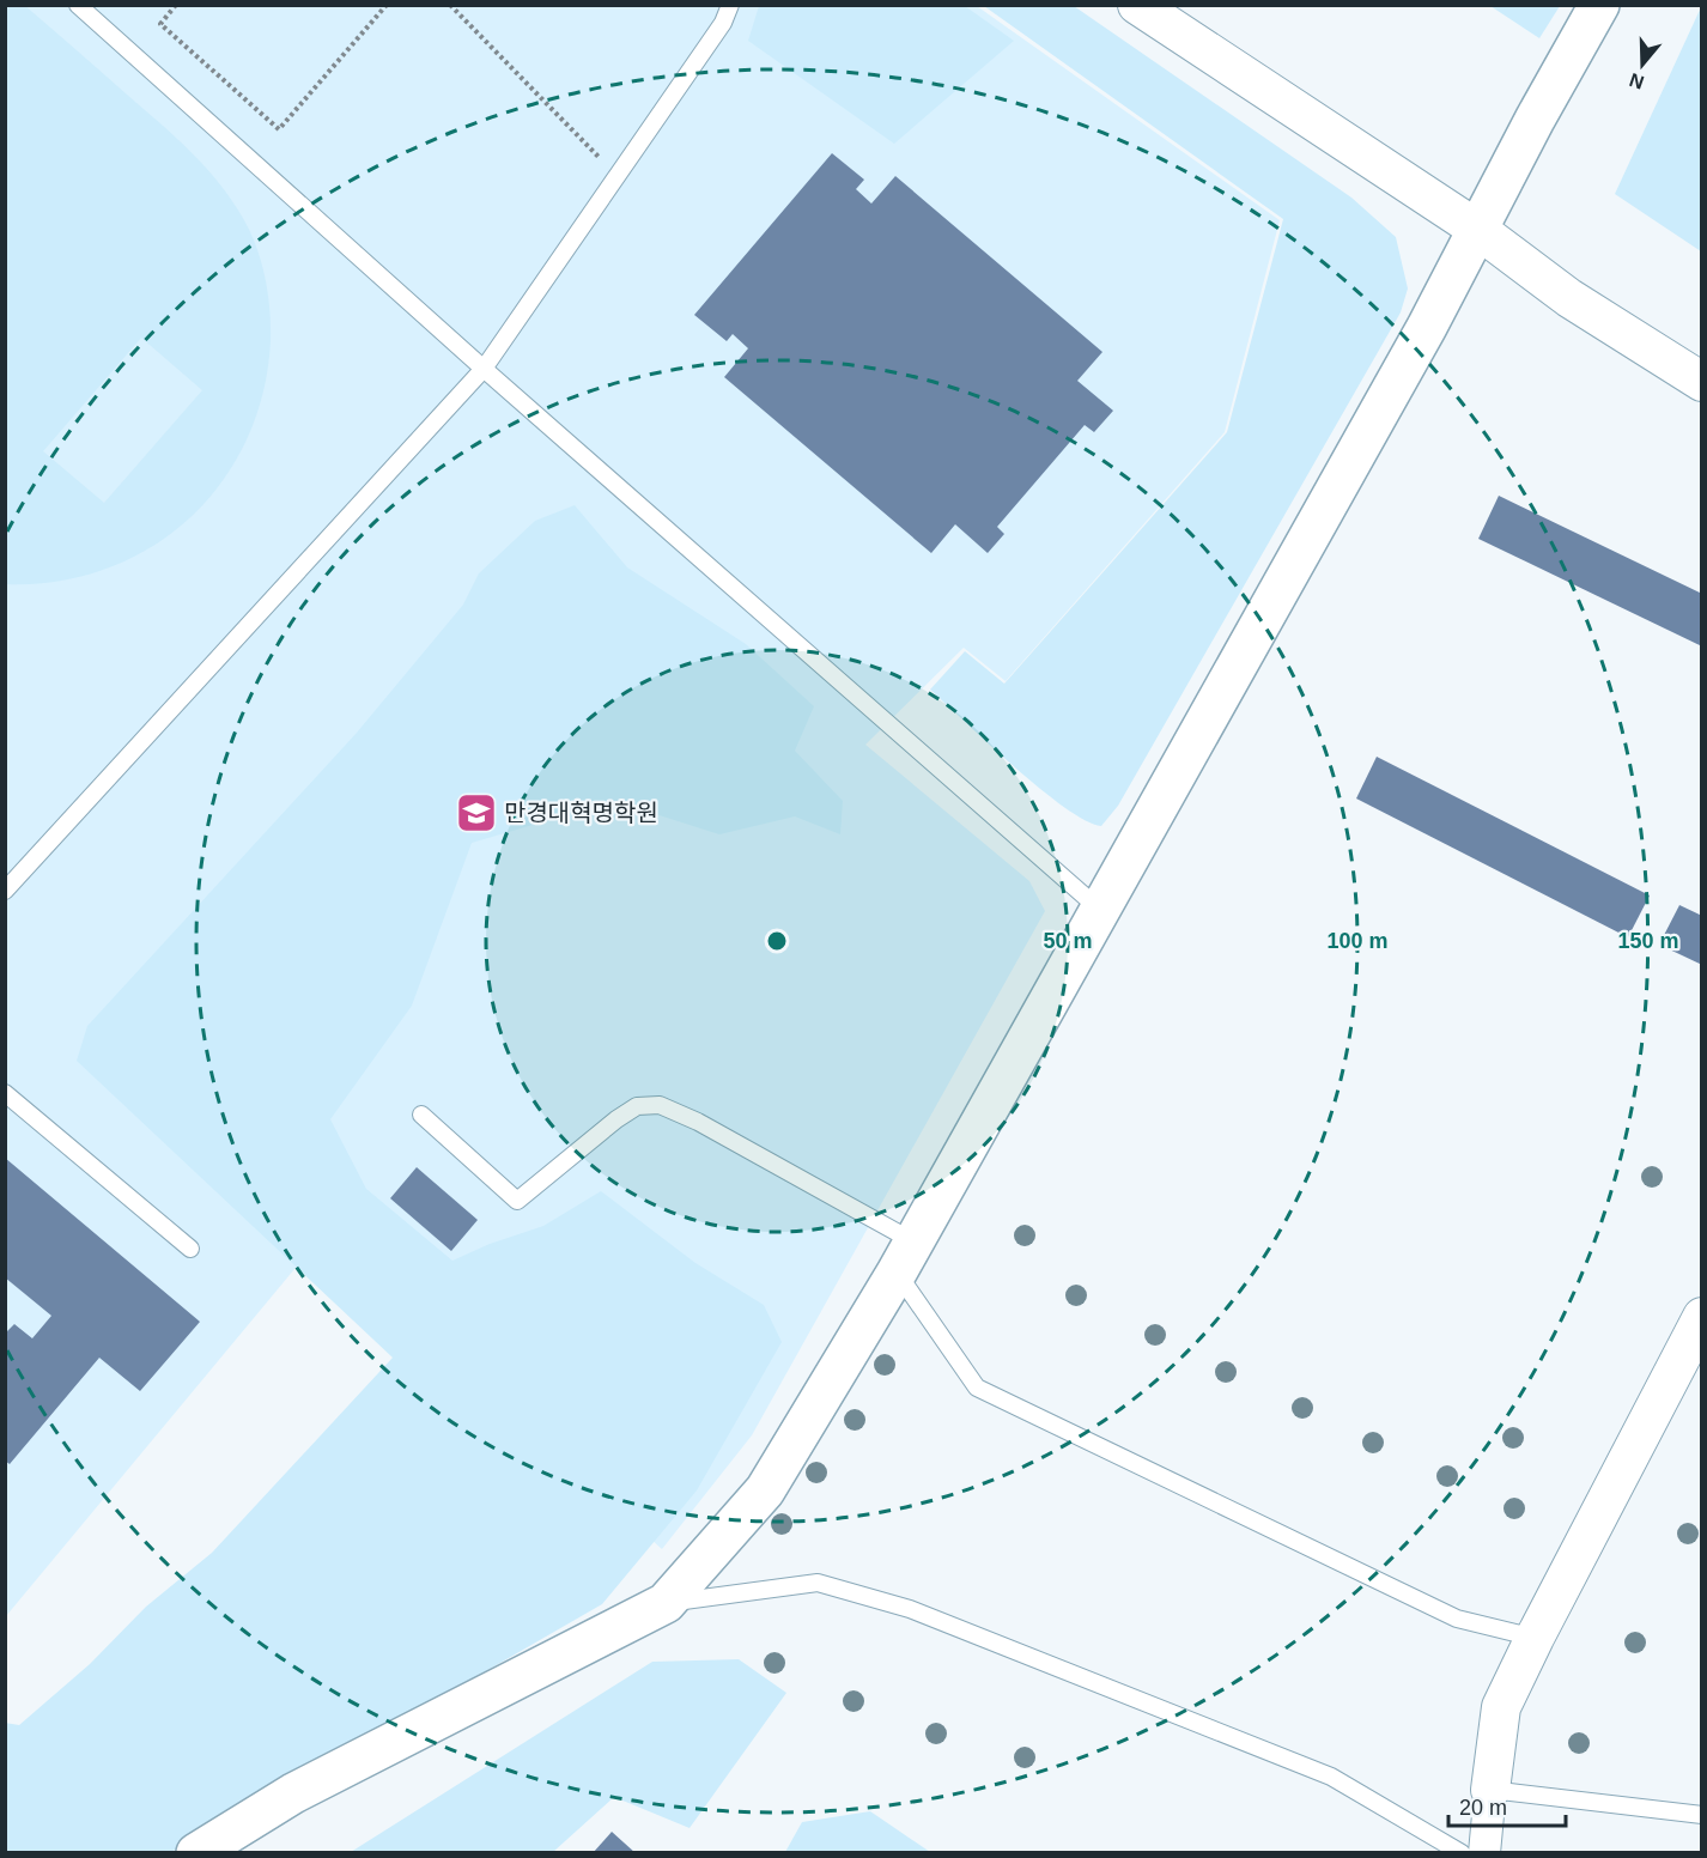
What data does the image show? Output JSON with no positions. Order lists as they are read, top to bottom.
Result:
{
  "places": {
    "school or university": ["만경대혁명학원"]
  },
  "scale_bar": "20 m",
  "north": "bottom",
  "rings": ["50 m", "100 m", "150 m"]
}
